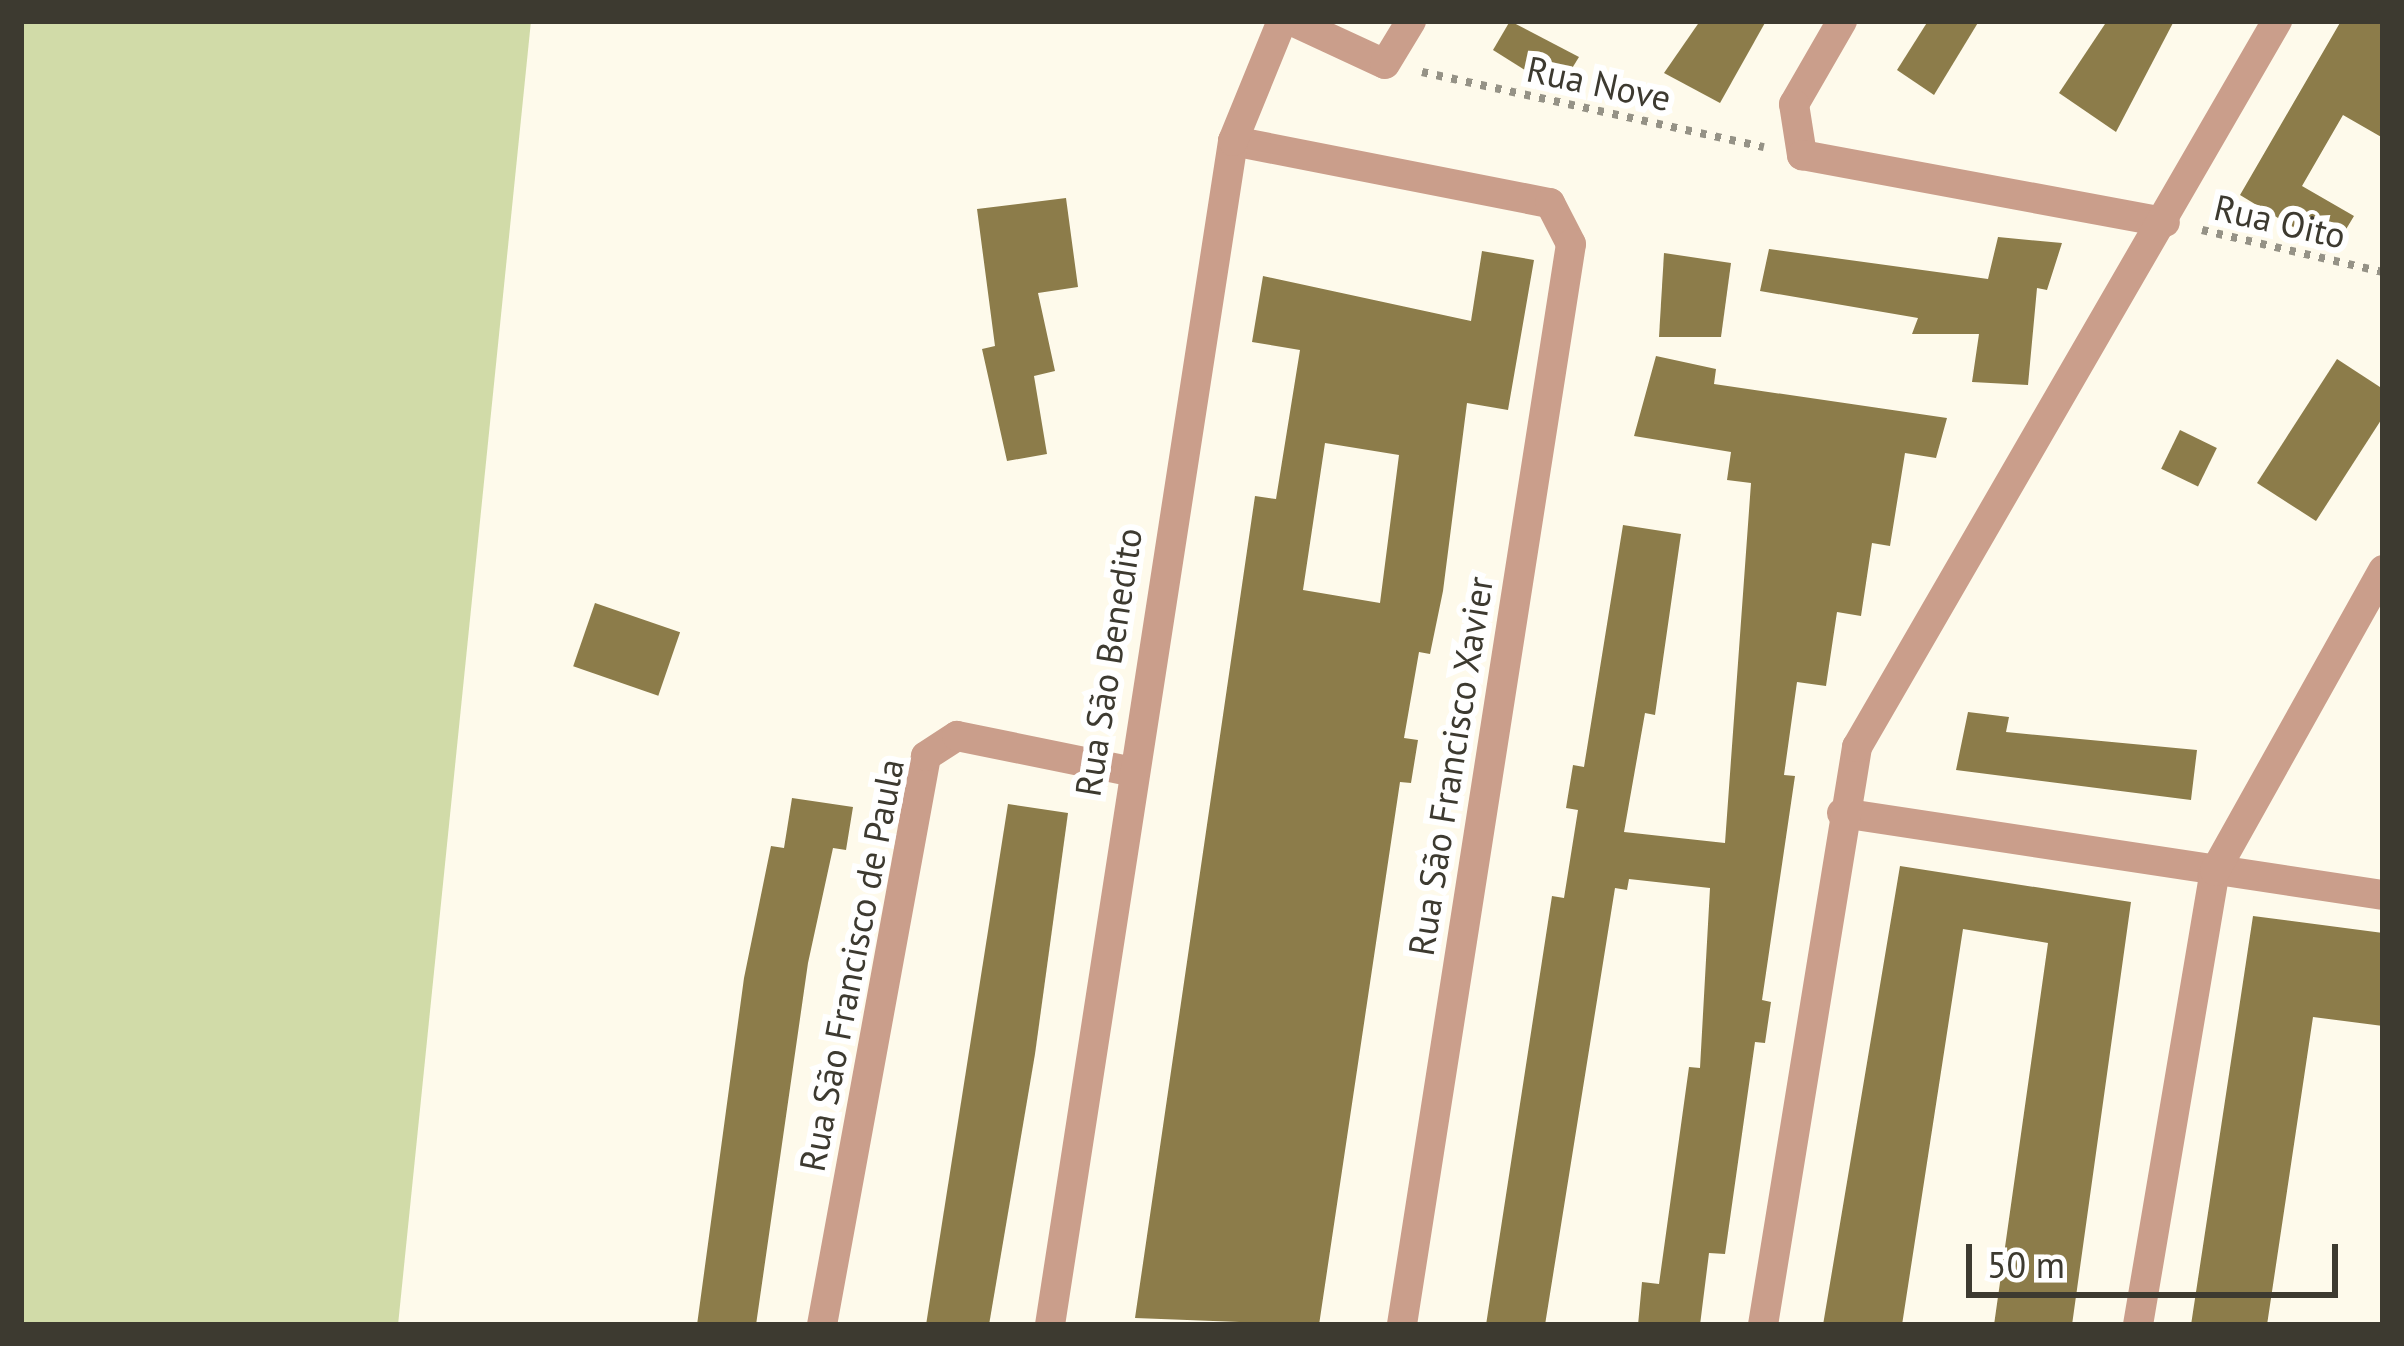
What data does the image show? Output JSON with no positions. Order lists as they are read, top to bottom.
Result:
{
  "streets": {
    "street": ["Rua São Benedito", "Rua São Francisco Xavier", "Rua São Francisco de Paula"],
    "path": ["Rua Nove", "Rua Oito"]
  },
  "crossings": [
    ["Rua São Benedito", "Rua São Francisco Xavier"],
    ["Rua São Benedito", "Rua São Francisco de Paula"]
  ],
  "scale_bar": "50 m"
}
